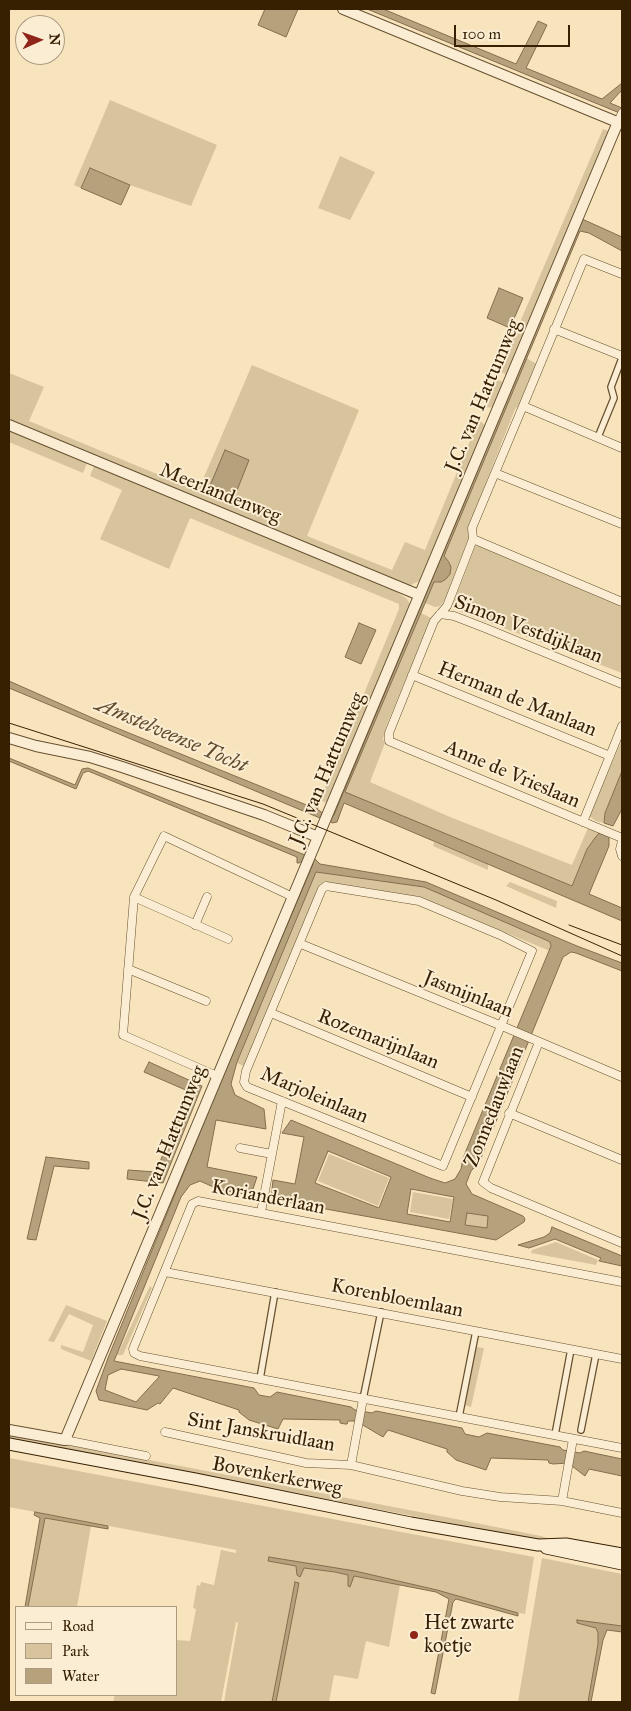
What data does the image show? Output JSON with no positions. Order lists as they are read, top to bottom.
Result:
{
  "streets": {
    "main road": ["Bovenkerkerweg"],
    "street": [
      "J.C. van Hattumweg",
      "Meerlandenweg",
      "Simon Vestdijklaan",
      "Herman de Manlaan",
      "Anne de Vrieslaan",
      "Jasmijnlaan",
      "Rozemarijnlaan",
      "Marjoleinlaan",
      "Zonnedauwlaan",
      "Korianderlaan",
      "Korenbloemlaan",
      "Sint Janskruidlaan"
    ]
  },
  "crossings": [
    ["J.C. van Hattumweg", "Meerlandenweg"],
    ["Simon Vestdijklaan", "Herman de Manlaan"],
    ["Simon Vestdijklaan", "Anne de Vrieslaan"],
    ["Jasmijnlaan", "Marjoleinlaan"],
    ["Jasmijnlaan", "Zonnedauwlaan"],
    ["Rozemarijnlaan", "Marjoleinlaan"],
    ["Korianderlaan", "Korenbloemlaan"],
    ["Korianderlaan", "Sint Janskruidlaan"]
  ],
  "water": ["Amstelveense Tocht"],
  "places": ["Het zwarte koetje"],
  "legend": ["Road", "Park", "Water"],
  "scale_bar": "100 m",
  "north": "right"
}
